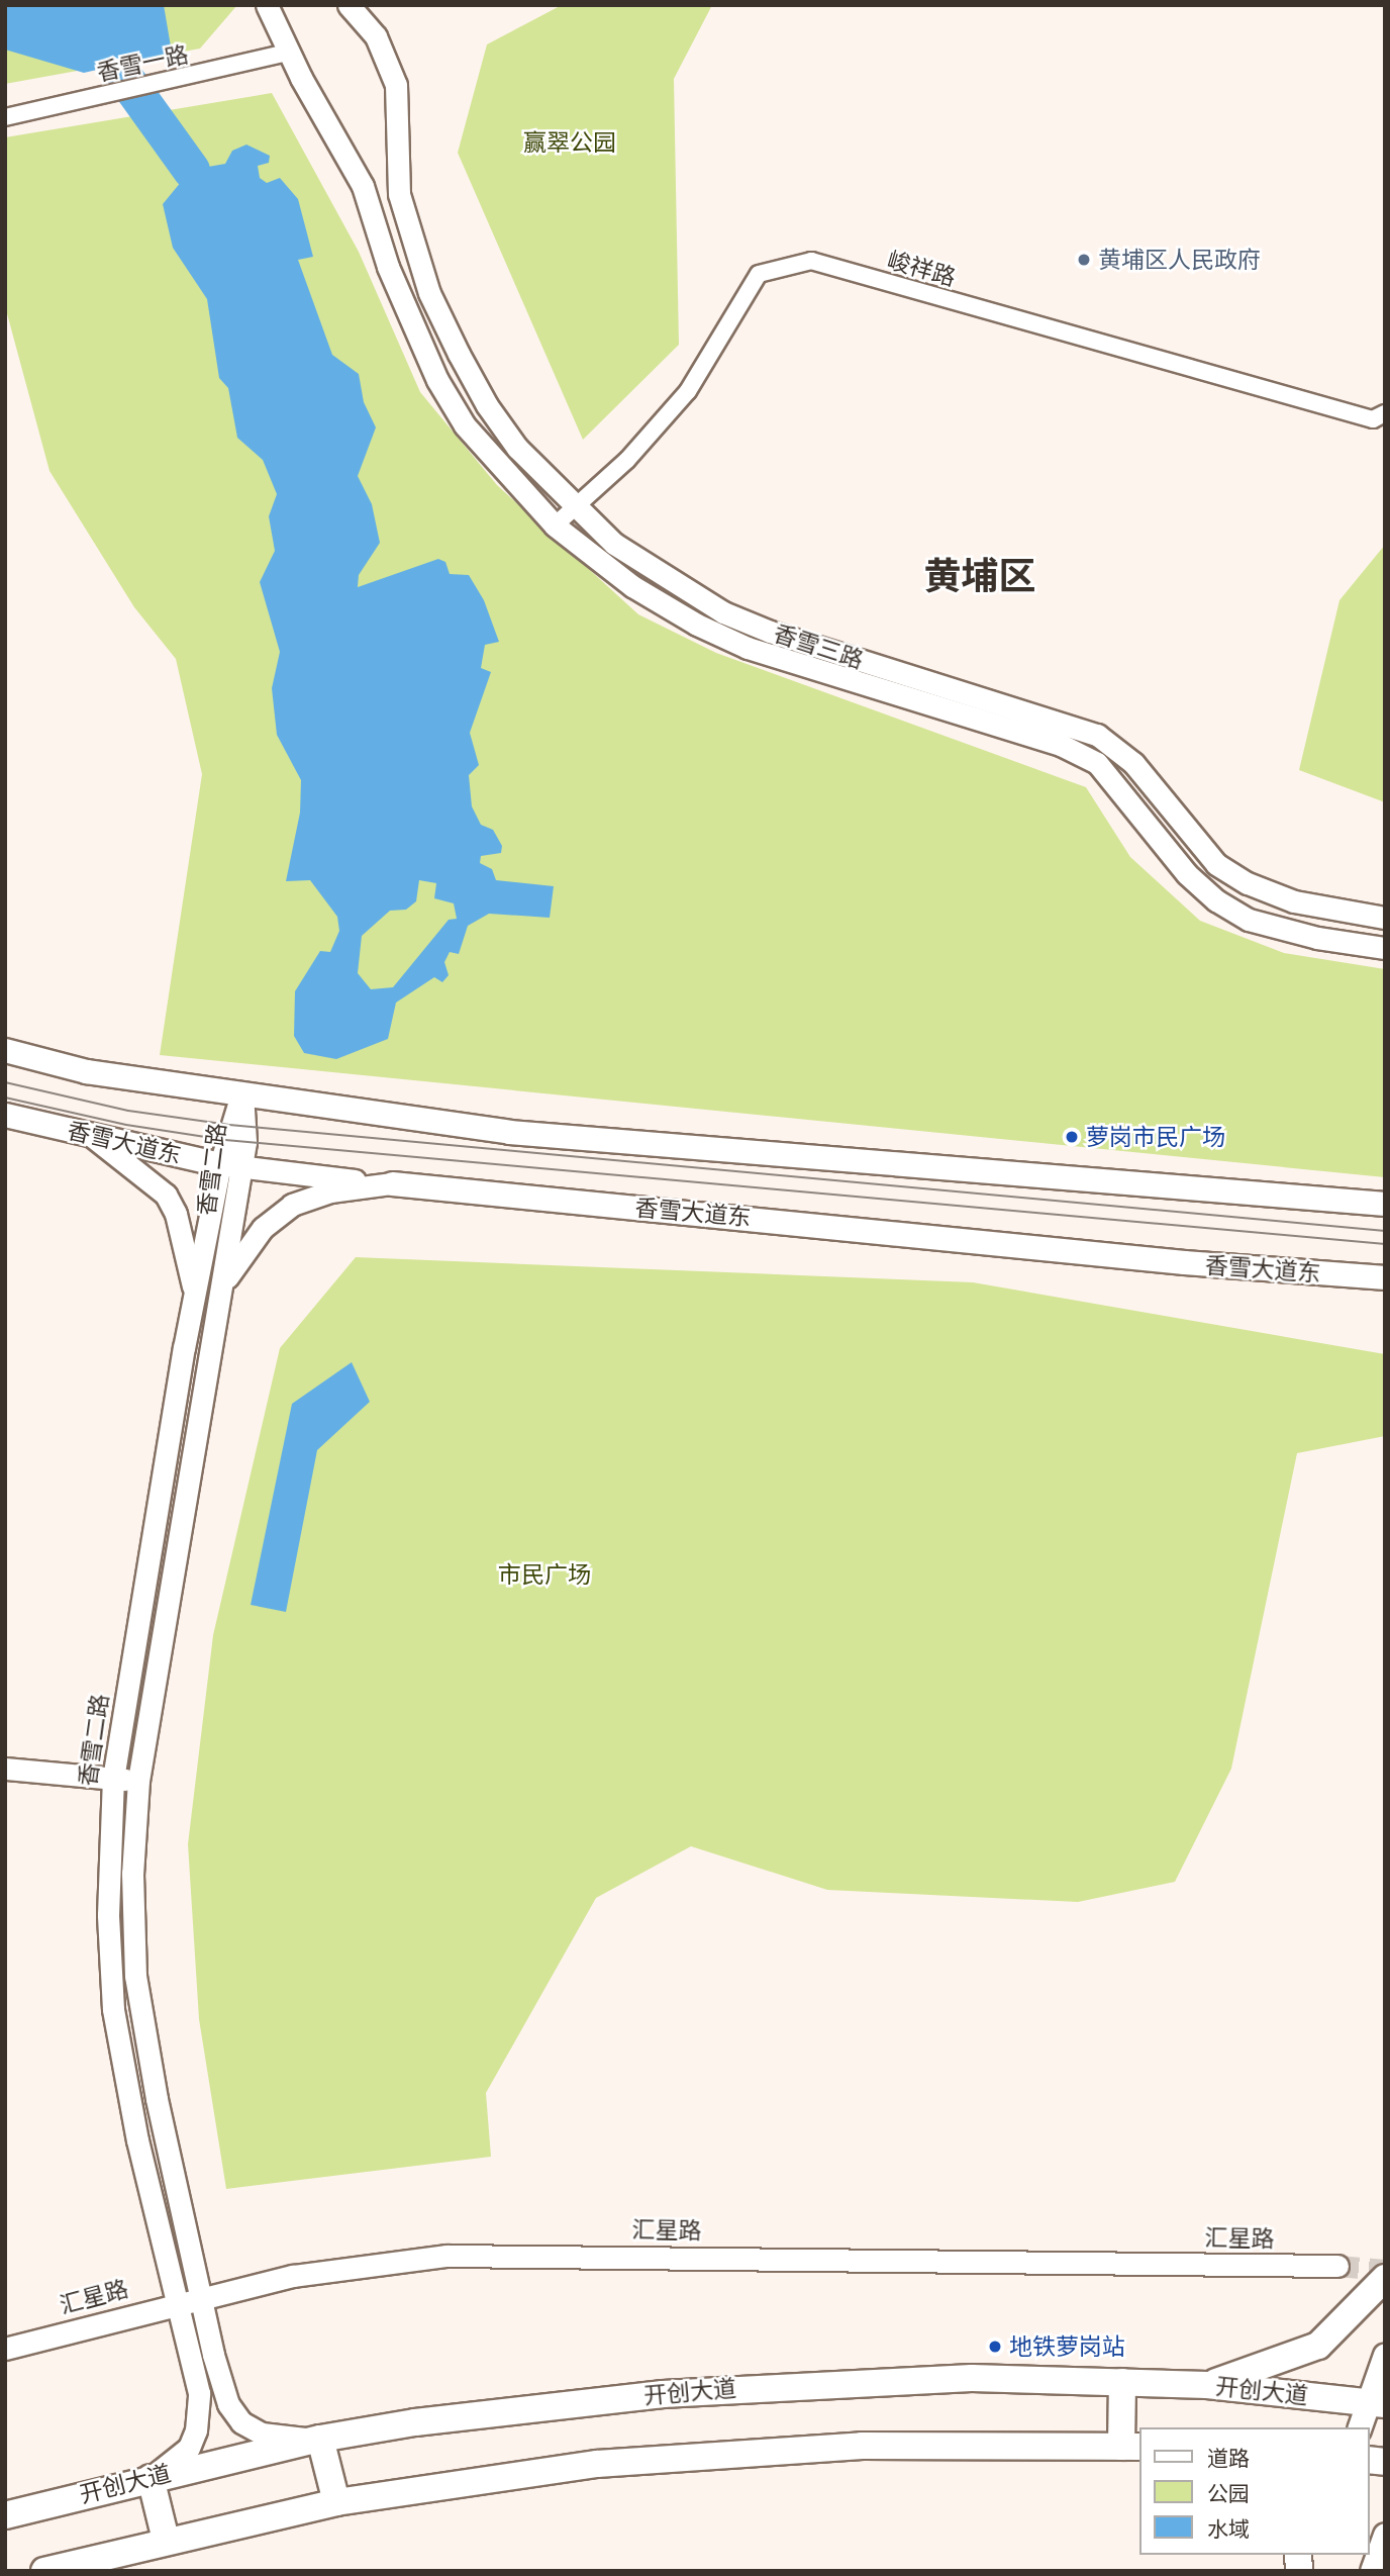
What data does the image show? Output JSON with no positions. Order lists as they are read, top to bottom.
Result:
{
  "streets": {
    "main road": ["香雪大道东", "开创大道"],
    "street": [
      "香雪一路",
      "峻祥路",
      "香雪三路",
      "香雪二路",
      "汇星路"
    ]
  },
  "crossings": [
    ["香雪一路", "香雪三路"],
    ["峻祥路", "香雪三路"],
    ["香雪大道东", "香雪二路"],
    ["香雪二路", "汇星路"],
    ["香雪二路", "开创大道"]
  ],
  "districts": ["黄埔区"],
  "parks": ["赢翠公园", "市民广场"],
  "places": ["黄埔区人民政府", "萝岗市民广场", "地铁萝岗站"],
  "legend": ["道路", "公园", "水域"]
}
